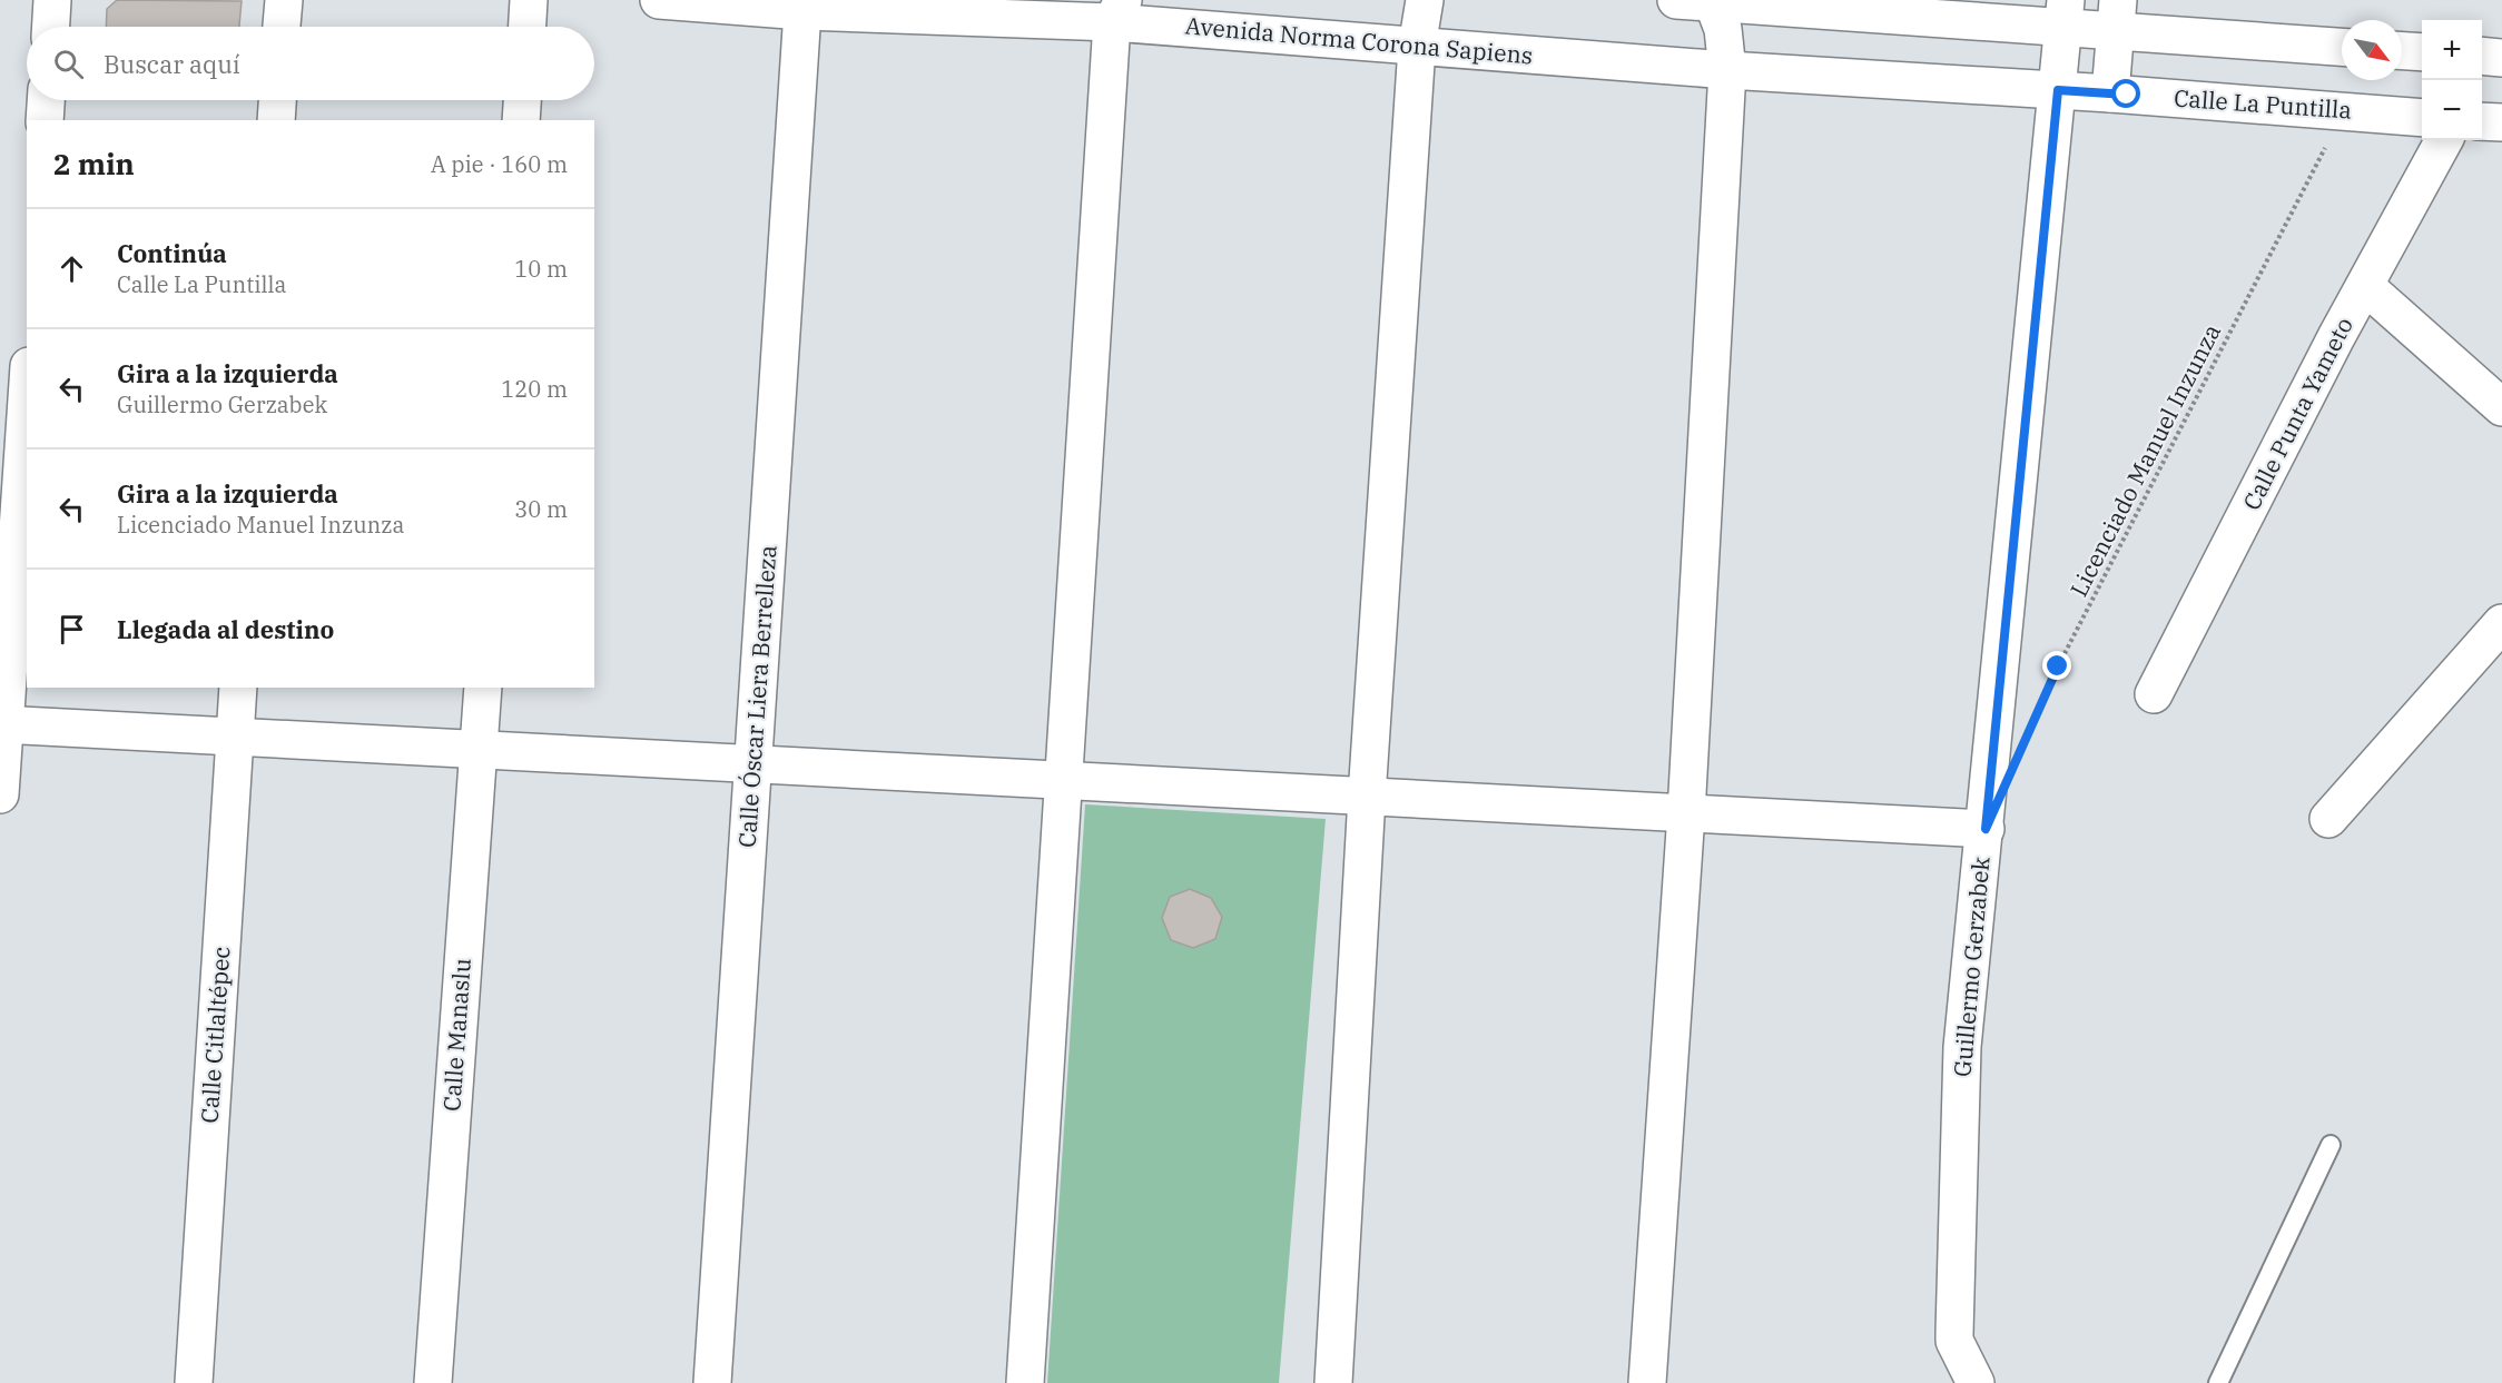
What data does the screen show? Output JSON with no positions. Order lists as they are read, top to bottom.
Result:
{
  "streets": {
    "street": [
      "Avenida Norma Corona Sapiens",
      "Calle La Puntilla",
      "Calle Punta Yameto",
      "Calle Óscar Liera Berrelleza",
      "Guillermo Gerzabek",
      "Calle Citlaltépec",
      "Calle Manaslu"
    ],
    "path": ["Licenciado Manuel Inzunza"]
  },
  "crossings": [
    ["Avenida Norma Corona Sapiens", "Calle La Puntilla"],
    ["Avenida Norma Corona Sapiens", "Calle Óscar Liera Berrelleza"],
    ["Avenida Norma Corona Sapiens", "Guillermo Gerzabek"],
    ["Calle La Puntilla", "Licenciado Manuel Inzunza"],
    ["Calle La Puntilla", "Guillermo Gerzabek"]
  ],
  "north": "bottom right",
  "page": {
    "map_buttons": ["+", "−"],
    "search": "Buscar aquí",
    "heading": ["2 min", "A pie · 160 m"],
    "list": [
      ["Continúa", "Calle La Puntilla", "10 m"],
      ["Gira a la izquierda", "Guillermo Gerzabek", "120 m"],
      ["Gira a la izquierda", "Licenciado Manuel Inzunza", "30 m"],
      "Llegada al destino"
    ]
  }
}
